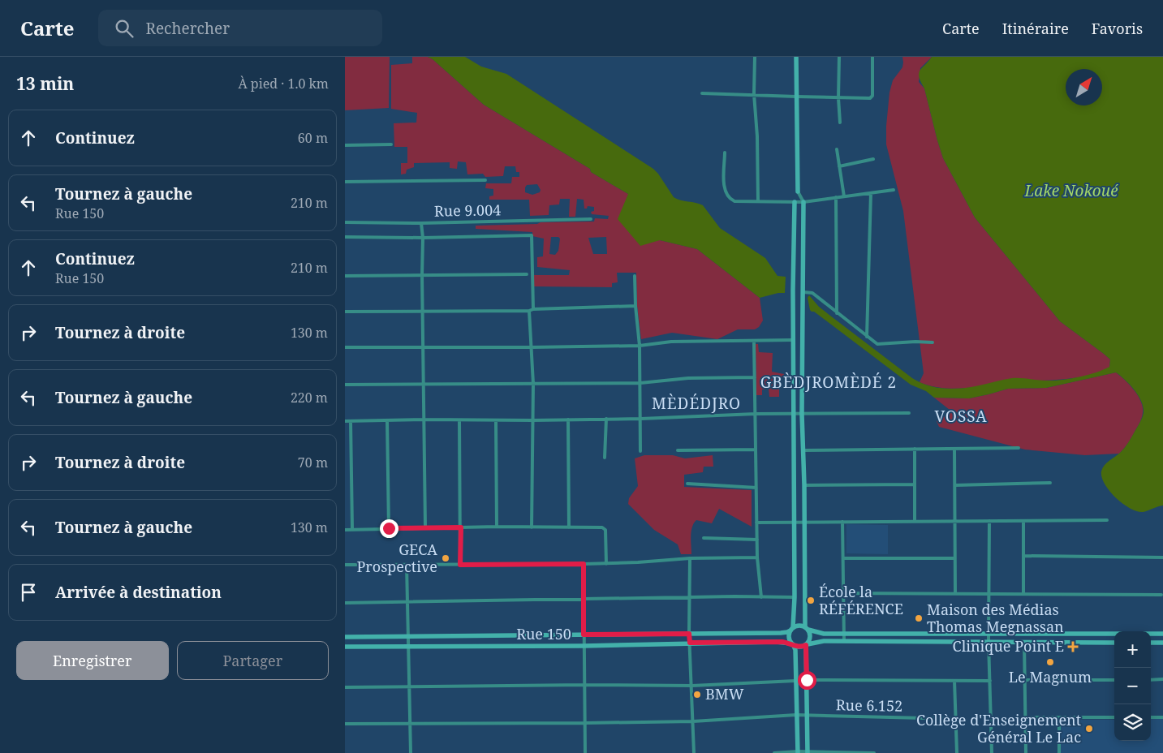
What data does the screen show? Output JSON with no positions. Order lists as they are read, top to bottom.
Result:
{
  "streets": {
    "main road": ["Rue 150"],
    "street": ["Rue 9.004", "Rue 6.152"]
  },
  "districts": ["GBÈDJROMÈDÉ 2", "MÈDÉDJRO", "VOSSA"],
  "water": ["Lake Nokoué"],
  "places": {
    "other": [
      "GECA Prospective",
      "École la RÉFÉRENCE",
      "Maison des Médias Thomas Megnassan",
      "Le Magnum",
      "BMW",
      "Collège d'Enseignement Général Le Lac"
    ],
    "health": ["Clinique Point E"]
  },
  "north": "top right",
  "page": {
    "header": "Carte",
    "search": "Rechercher",
    "nav": ["Carte", "Itinéraire", "Favoris"],
    "heading": ["13 min", "À pied · 1.0 km"],
    "list": [
      ["Continuez", "60 m"],
      ["Tournez à gauche", "Rue 150", "210 m"],
      ["Continuez", "Rue 150", "210 m"],
      ["Tournez à droite", "130 m"],
      ["Tournez à gauche", "220 m"],
      ["Tournez à droite", "70 m"],
      ["Tournez à gauche", "130 m"],
      "Arrivée à destination"
    ],
    "buttons": ["Enregistrer", "Partager"],
    "map_buttons": ["+", "−"]
  }
}
